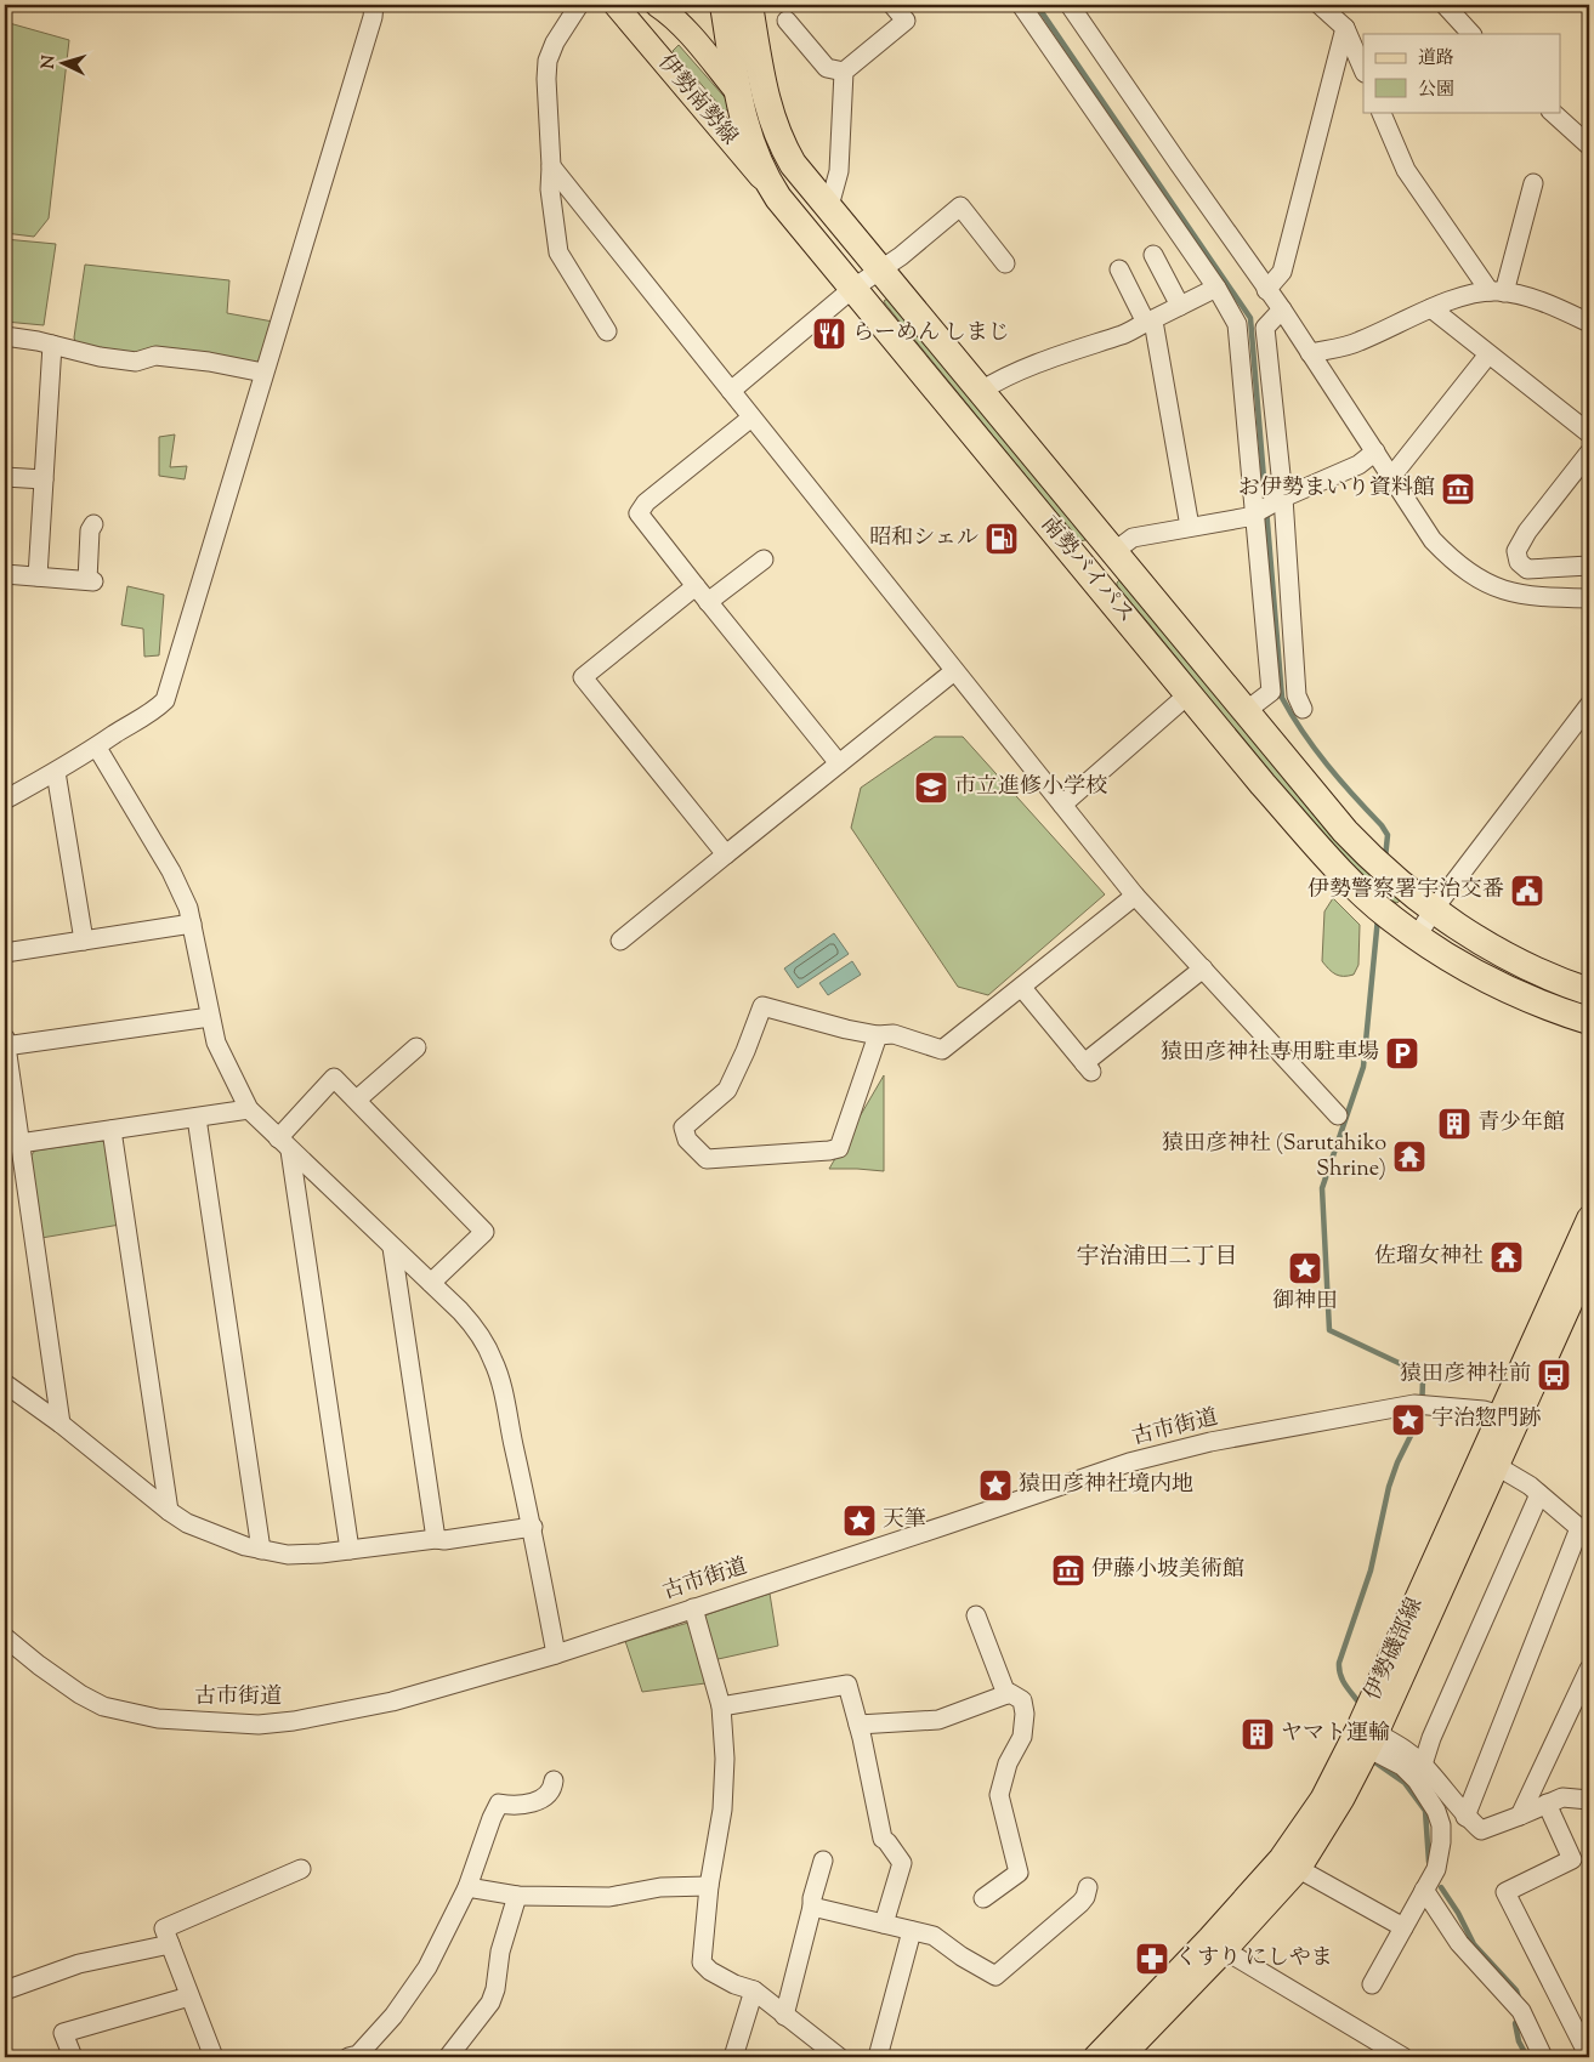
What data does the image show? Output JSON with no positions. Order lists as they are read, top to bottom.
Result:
{
  "streets": {
    "highway": ["南勢バイパス"],
    "main road": ["伊勢南勢線", "伊勢磯部線"],
    "street": ["古市街道"]
  },
  "crossings": [
    ["伊勢南勢線", "南勢バイパス"],
    ["古市街道", "伊勢磯部線"]
  ],
  "districts": ["宇治浦田二丁目"],
  "places": {
    "restaurant": ["らーめん しまじ"],
    "museum": ["お伊勢まいり資料館", "伊藤小坡美術館"],
    "fuel station": ["昭和シェル"],
    "school or university": ["市立進修小学校"],
    "public building": ["伊勢警察署宇治交番"],
    "parking": ["猿田彦神社専用駐車場"],
    "building": ["青少年館", "ヤマト運輸"],
    "temple": ["猿田彦神社 (Sarutahiko Shrine)", "佐瑠女神社"],
    "place": [
      "御神田",
      "宇治惣門跡",
      "猿田彦神社境内地",
      "天筆"
    ],
    "bus stop": ["猿田彦神社前"],
    "pharmacy": ["くすり にしやま"]
  },
  "legend": ["道路", "公園"],
  "north": "left"
}
